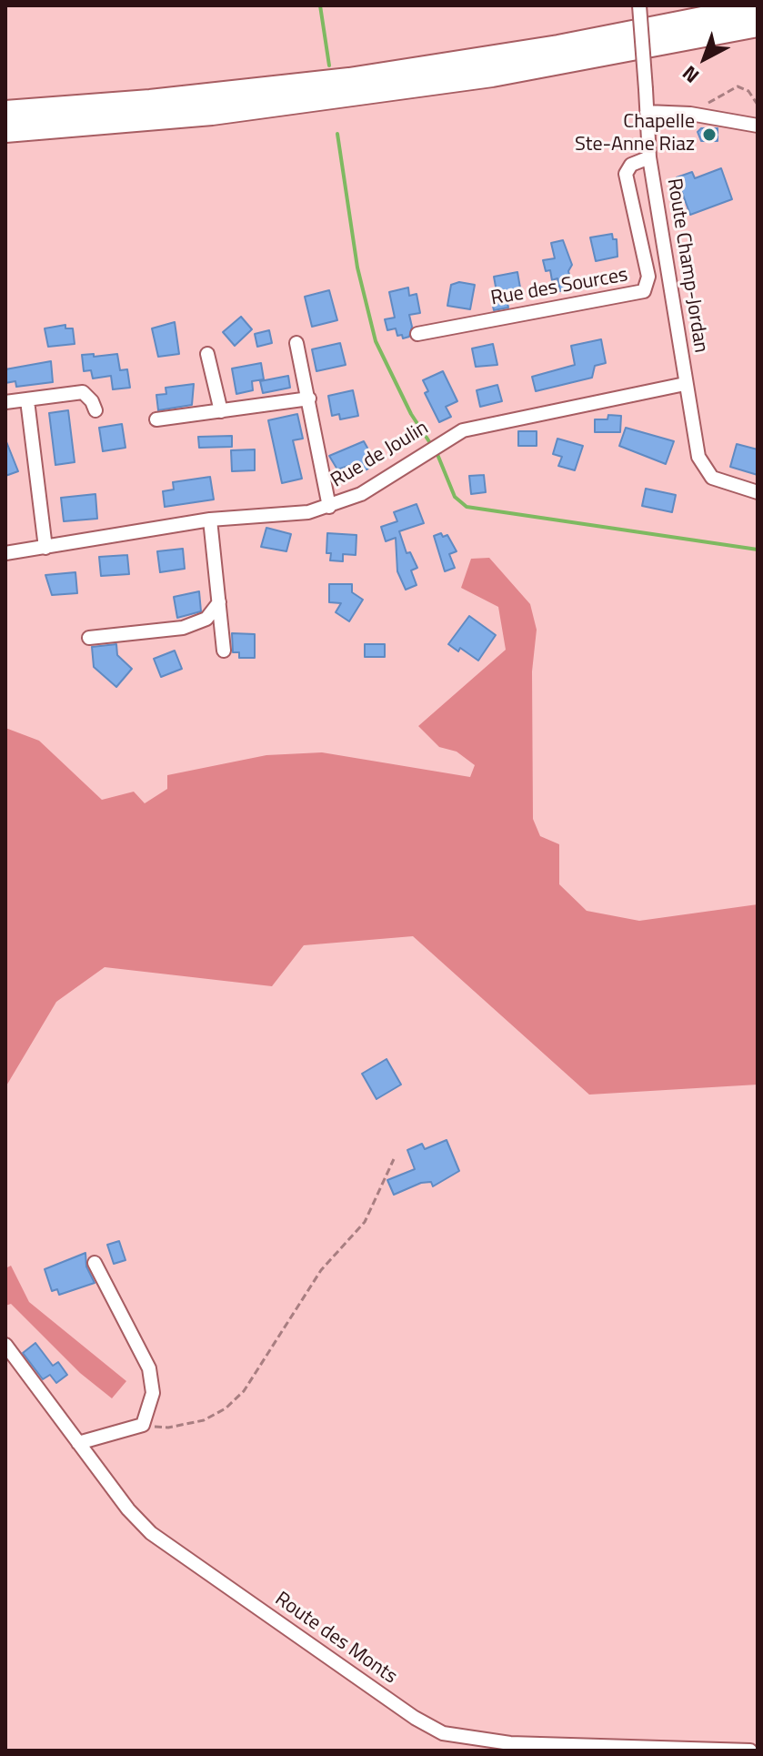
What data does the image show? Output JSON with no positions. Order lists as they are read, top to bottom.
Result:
{
  "streets": {
    "street": [
      "Route Champ-Jordan",
      "Rue des Sources",
      "Rue de Joulin",
      "Route des Monts"
    ]
  },
  "crossings": [
    ["Route Champ-Jordan", "Rue des Sources"],
    ["Route Champ-Jordan", "Rue de Joulin"]
  ],
  "places": ["Chapelle Ste-Anne Riaz"],
  "north": "bottom left"
}
